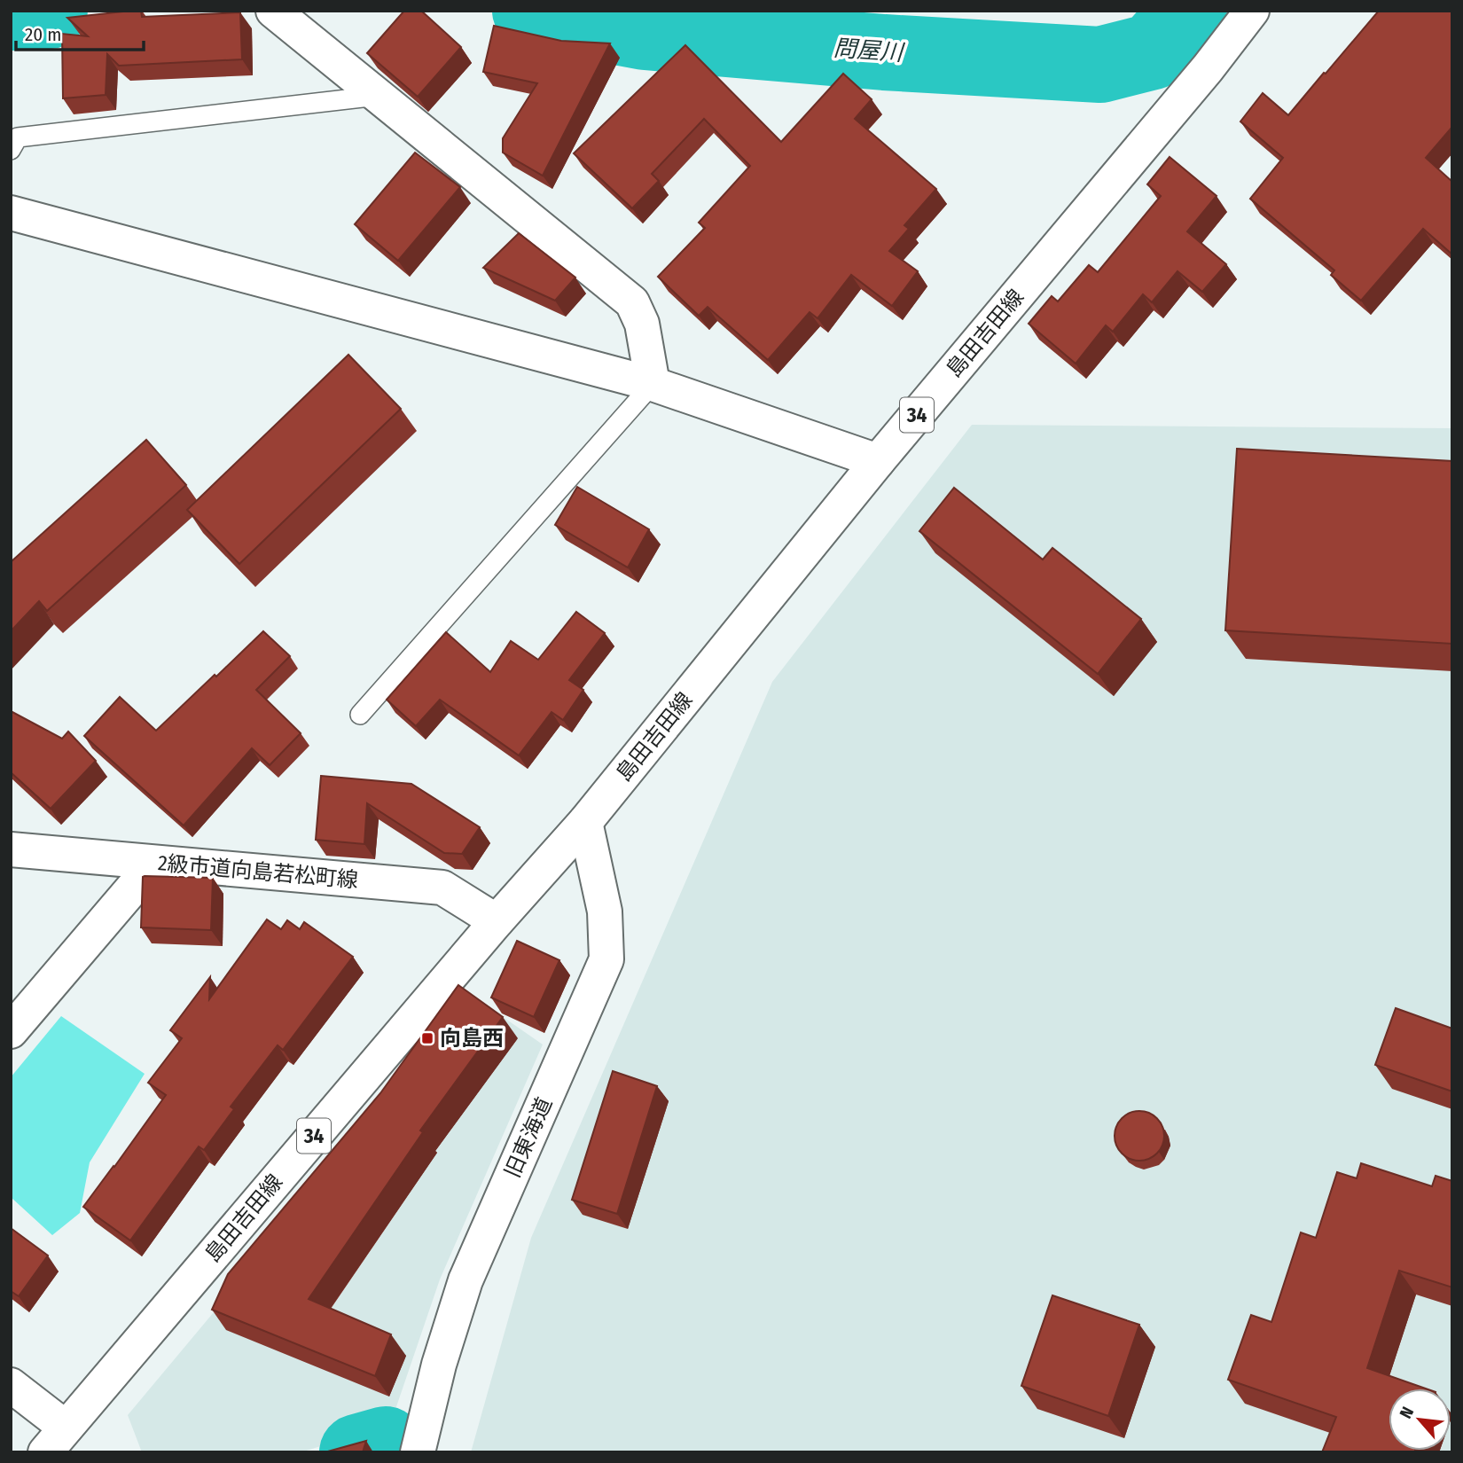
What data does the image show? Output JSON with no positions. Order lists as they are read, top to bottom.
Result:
{
  "streets": {
    "street": [
      "島田吉田線",
      "34",
      "2級市道向島若松町線",
      "旧東海道"
    ]
  },
  "crossings": [
    ["島田吉田線", "2級市道向島若松町線"],
    ["島田吉田線", "旧東海道"]
  ],
  "water": ["問屋川"],
  "places": {
    "transit": ["向島西"]
  },
  "scale_bar": "20 m",
  "north": "top left"
}
